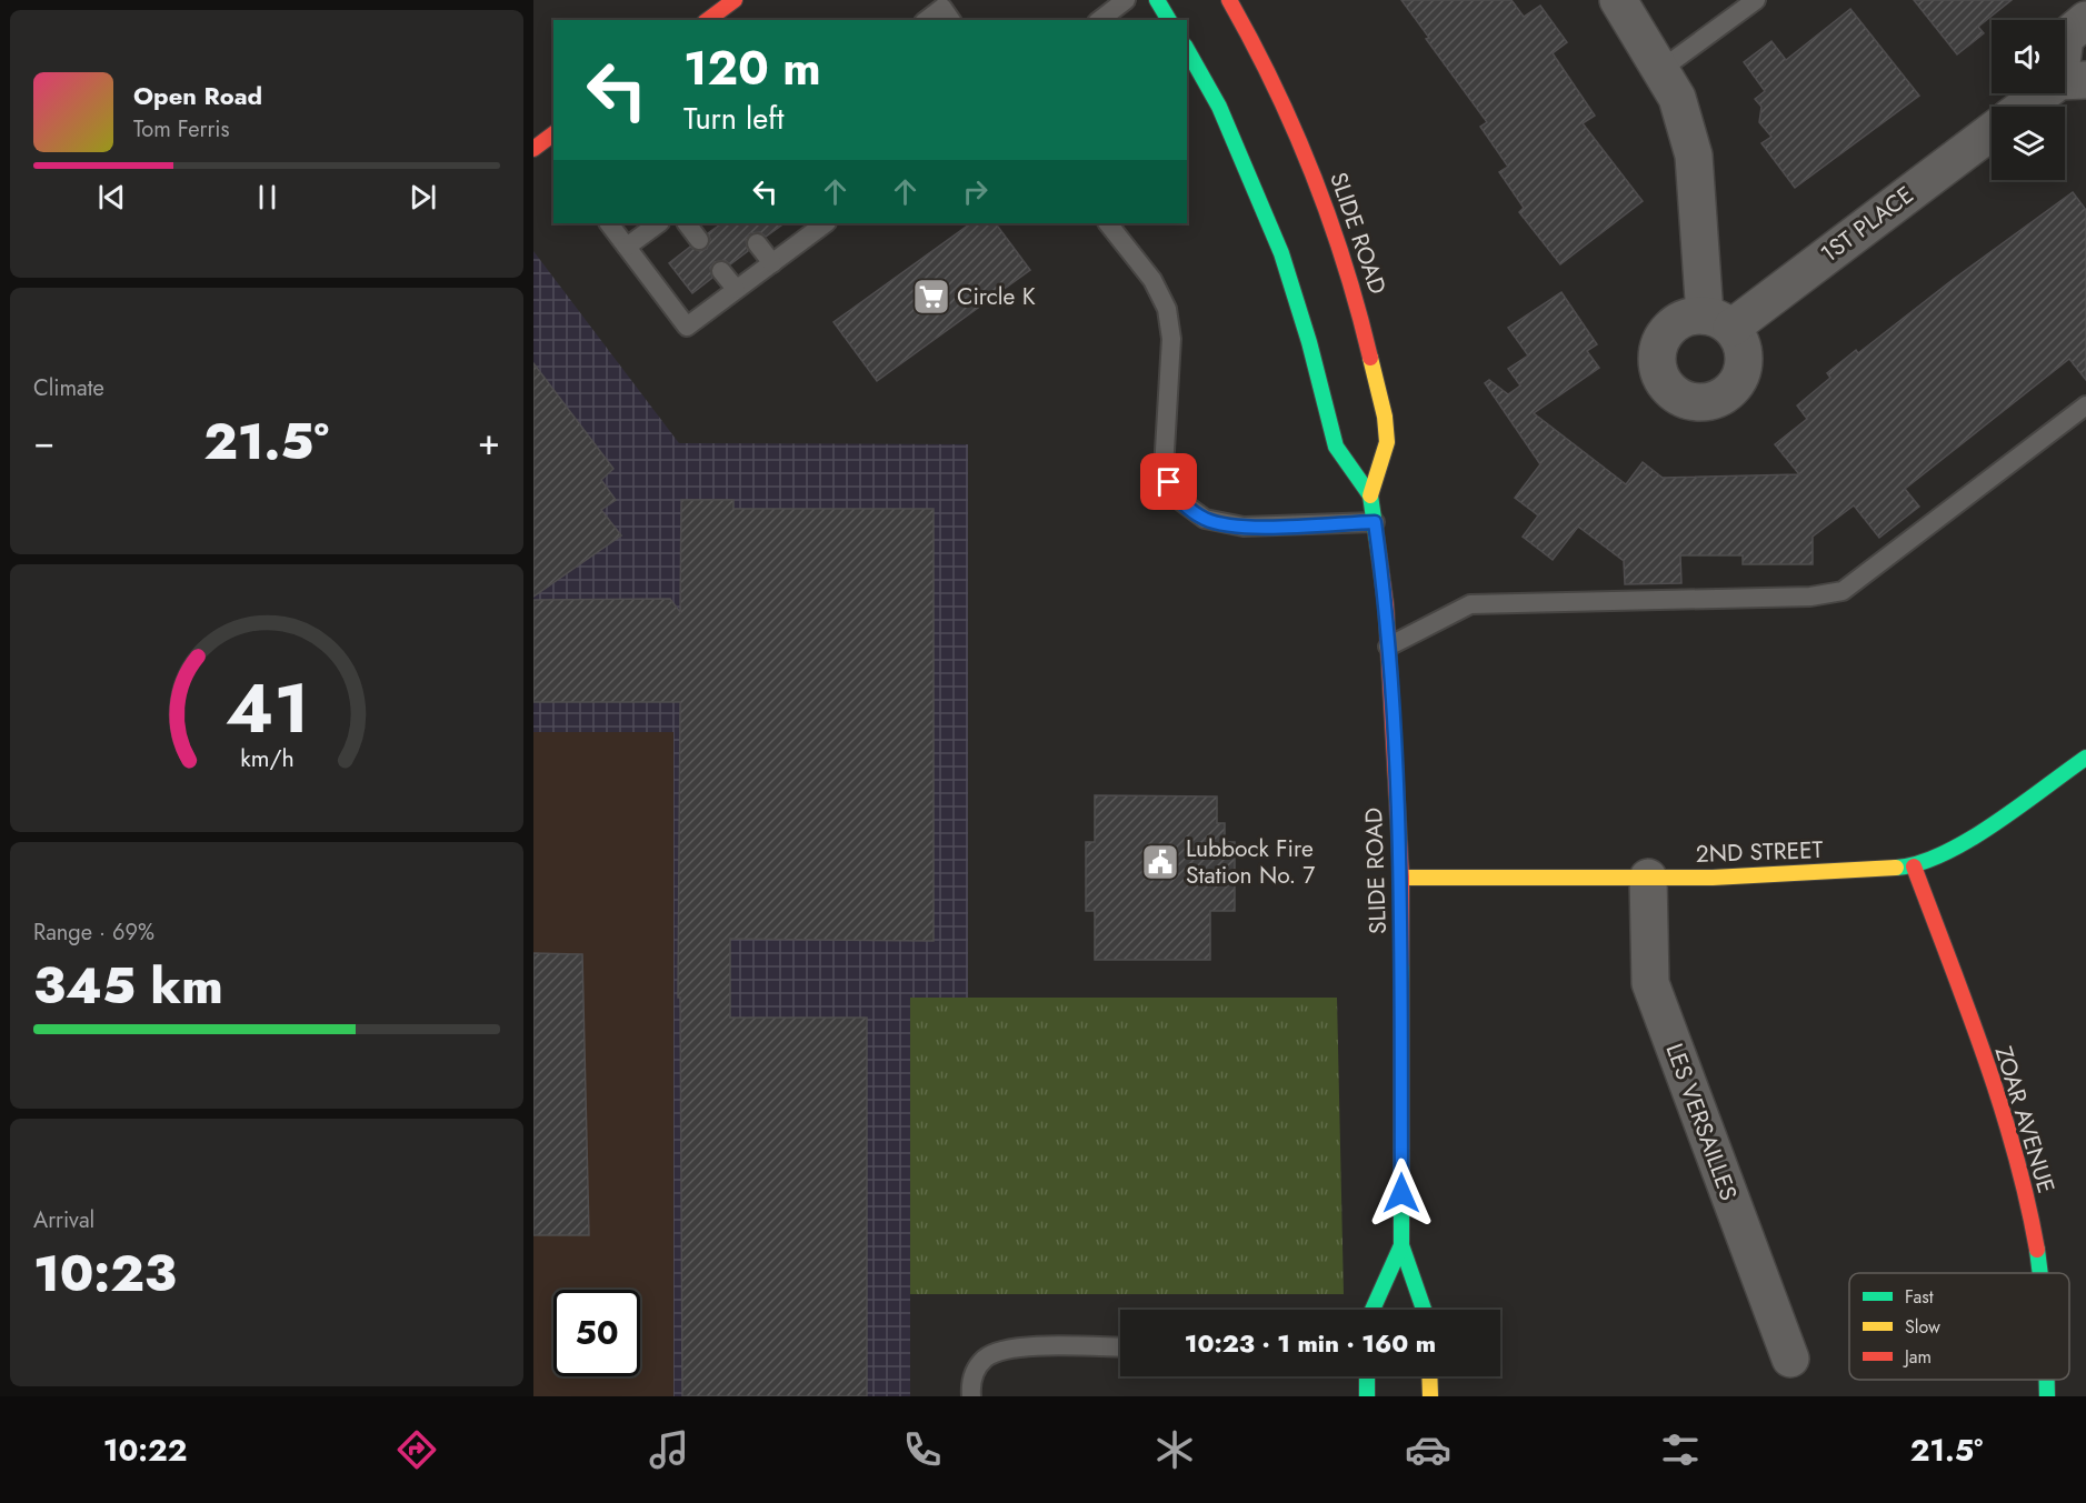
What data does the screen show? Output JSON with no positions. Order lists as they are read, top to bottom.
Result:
{
  "streets": {
    "main road": ["SLIDE ROAD", "2ND STREET", "ZOAR AVENUE"],
    "street": ["1ST PLACE", "LES VERSAILLES"]
  },
  "crossings": [
    ["SLIDE ROAD", "2ND STREET"],
    ["2ND STREET", "ZOAR AVENUE"],
    ["2ND STREET", "LES VERSAILLES"]
  ],
  "places": {
    "supermarket": ["Circle K"],
    "public building": ["Lubbock Fire Station No. 7"]
  },
  "legend": ["Fast", "Slow", "Jam"],
  "page": {
    "turn": ["120 m", "Turn left"],
    "song": ["Open Road", "Tom Ferris"],
    "tile": [
      "Climate",
      ["Range · 69%", "345 km"],
      ["Arrival", "10:23"]
    ],
    "heat": ["−", "21.5°", "+"],
    "limit": "50",
    "trip": "10:23 · 1 min · 160 m",
    "tabs": ["10:22", "21.5°"],
    "gauge": ["41", "km/h"]
  }
}
